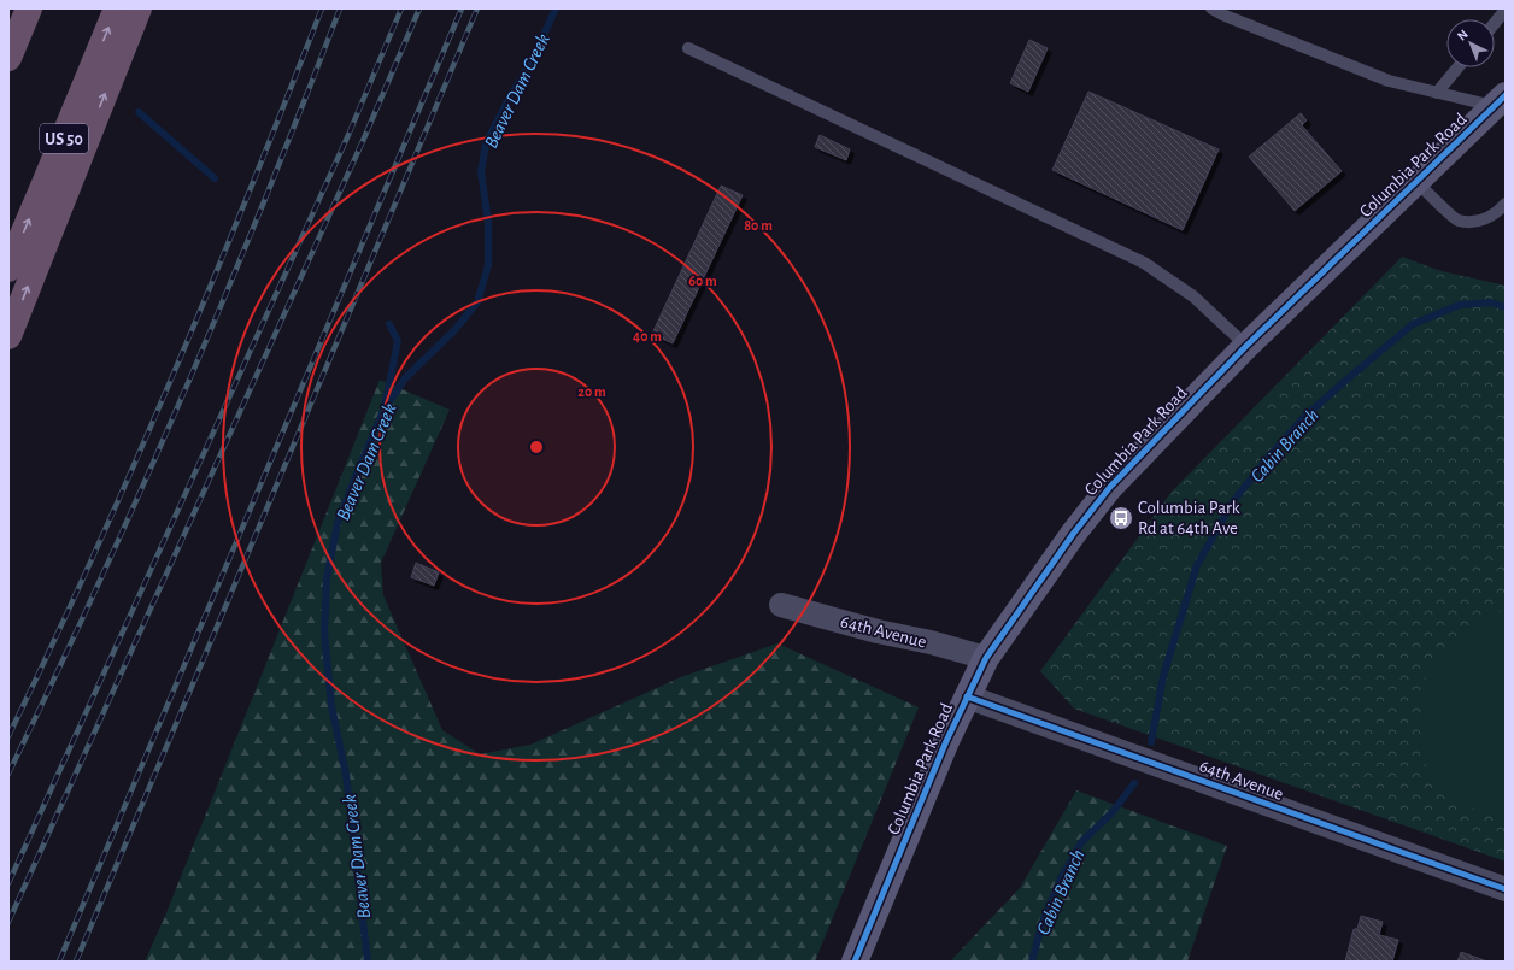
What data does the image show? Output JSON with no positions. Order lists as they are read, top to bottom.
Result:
{
  "streets": {
    "highway": ["US 50"],
    "street": ["Columbia Park Road", "64th Avenue"]
  },
  "crossings": [
    ["Columbia Park Road", "64th Avenue"]
  ],
  "water": ["Beaver Dam Creek", "Cabin Branch"],
  "places": {
    "bus stop": ["Columbia Park Rd at 64th Ave"]
  },
  "north": "top left",
  "rings": [
    "80 m",
    "60 m",
    "40 m",
    "20 m"
  ]
}
